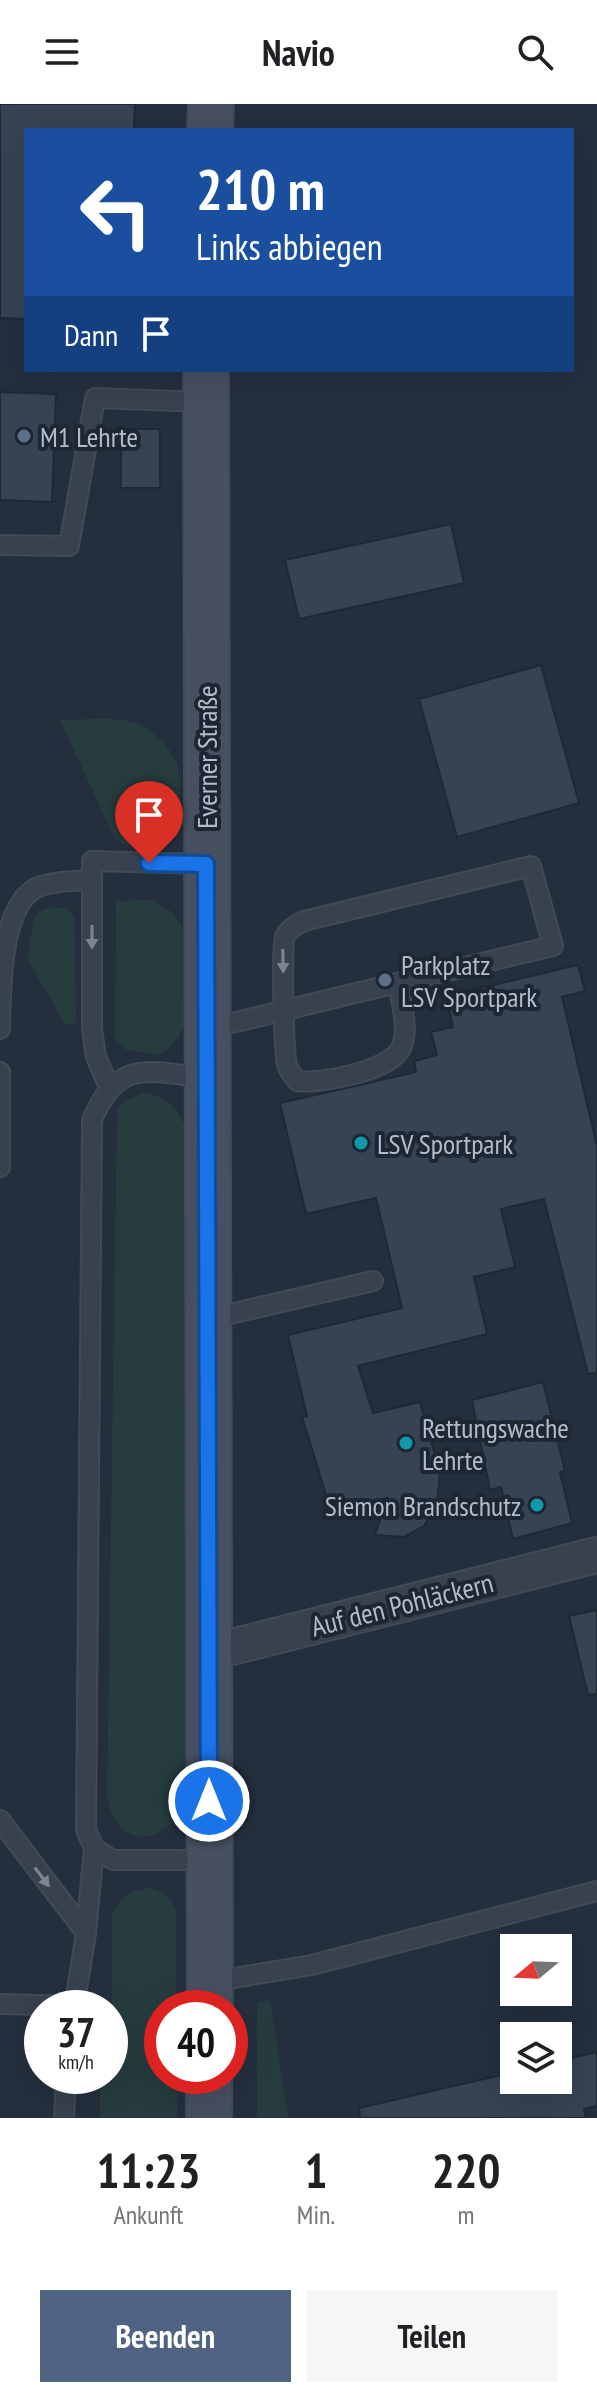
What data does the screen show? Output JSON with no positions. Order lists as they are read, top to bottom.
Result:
{
  "streets": {
    "street": ["Everner Straße", "Auf den Pohläckern"]
  },
  "crossings": [
    ["Everner Straße", "Auf den Pohläckern"]
  ],
  "places": [
    "M1 Lehrte",
    "Parkplatz LSV Sportpark",
    "LSV Sportpark",
    "Rettungswache Lehrte",
    "Siemon Brandschutz"
  ],
  "north": "left",
  "page": {
    "header": "Navio",
    "turn": ["210 m", "Links abbiegen"],
    "then": "Dann",
    "speed": "37 km/h",
    "limit": "40",
    "eta": [
      "11:23",
      "Ankunft",
      "1",
      "Min.",
      "220",
      "m"
    ],
    "buttons": ["Beenden", "Teilen"]
  }
}
